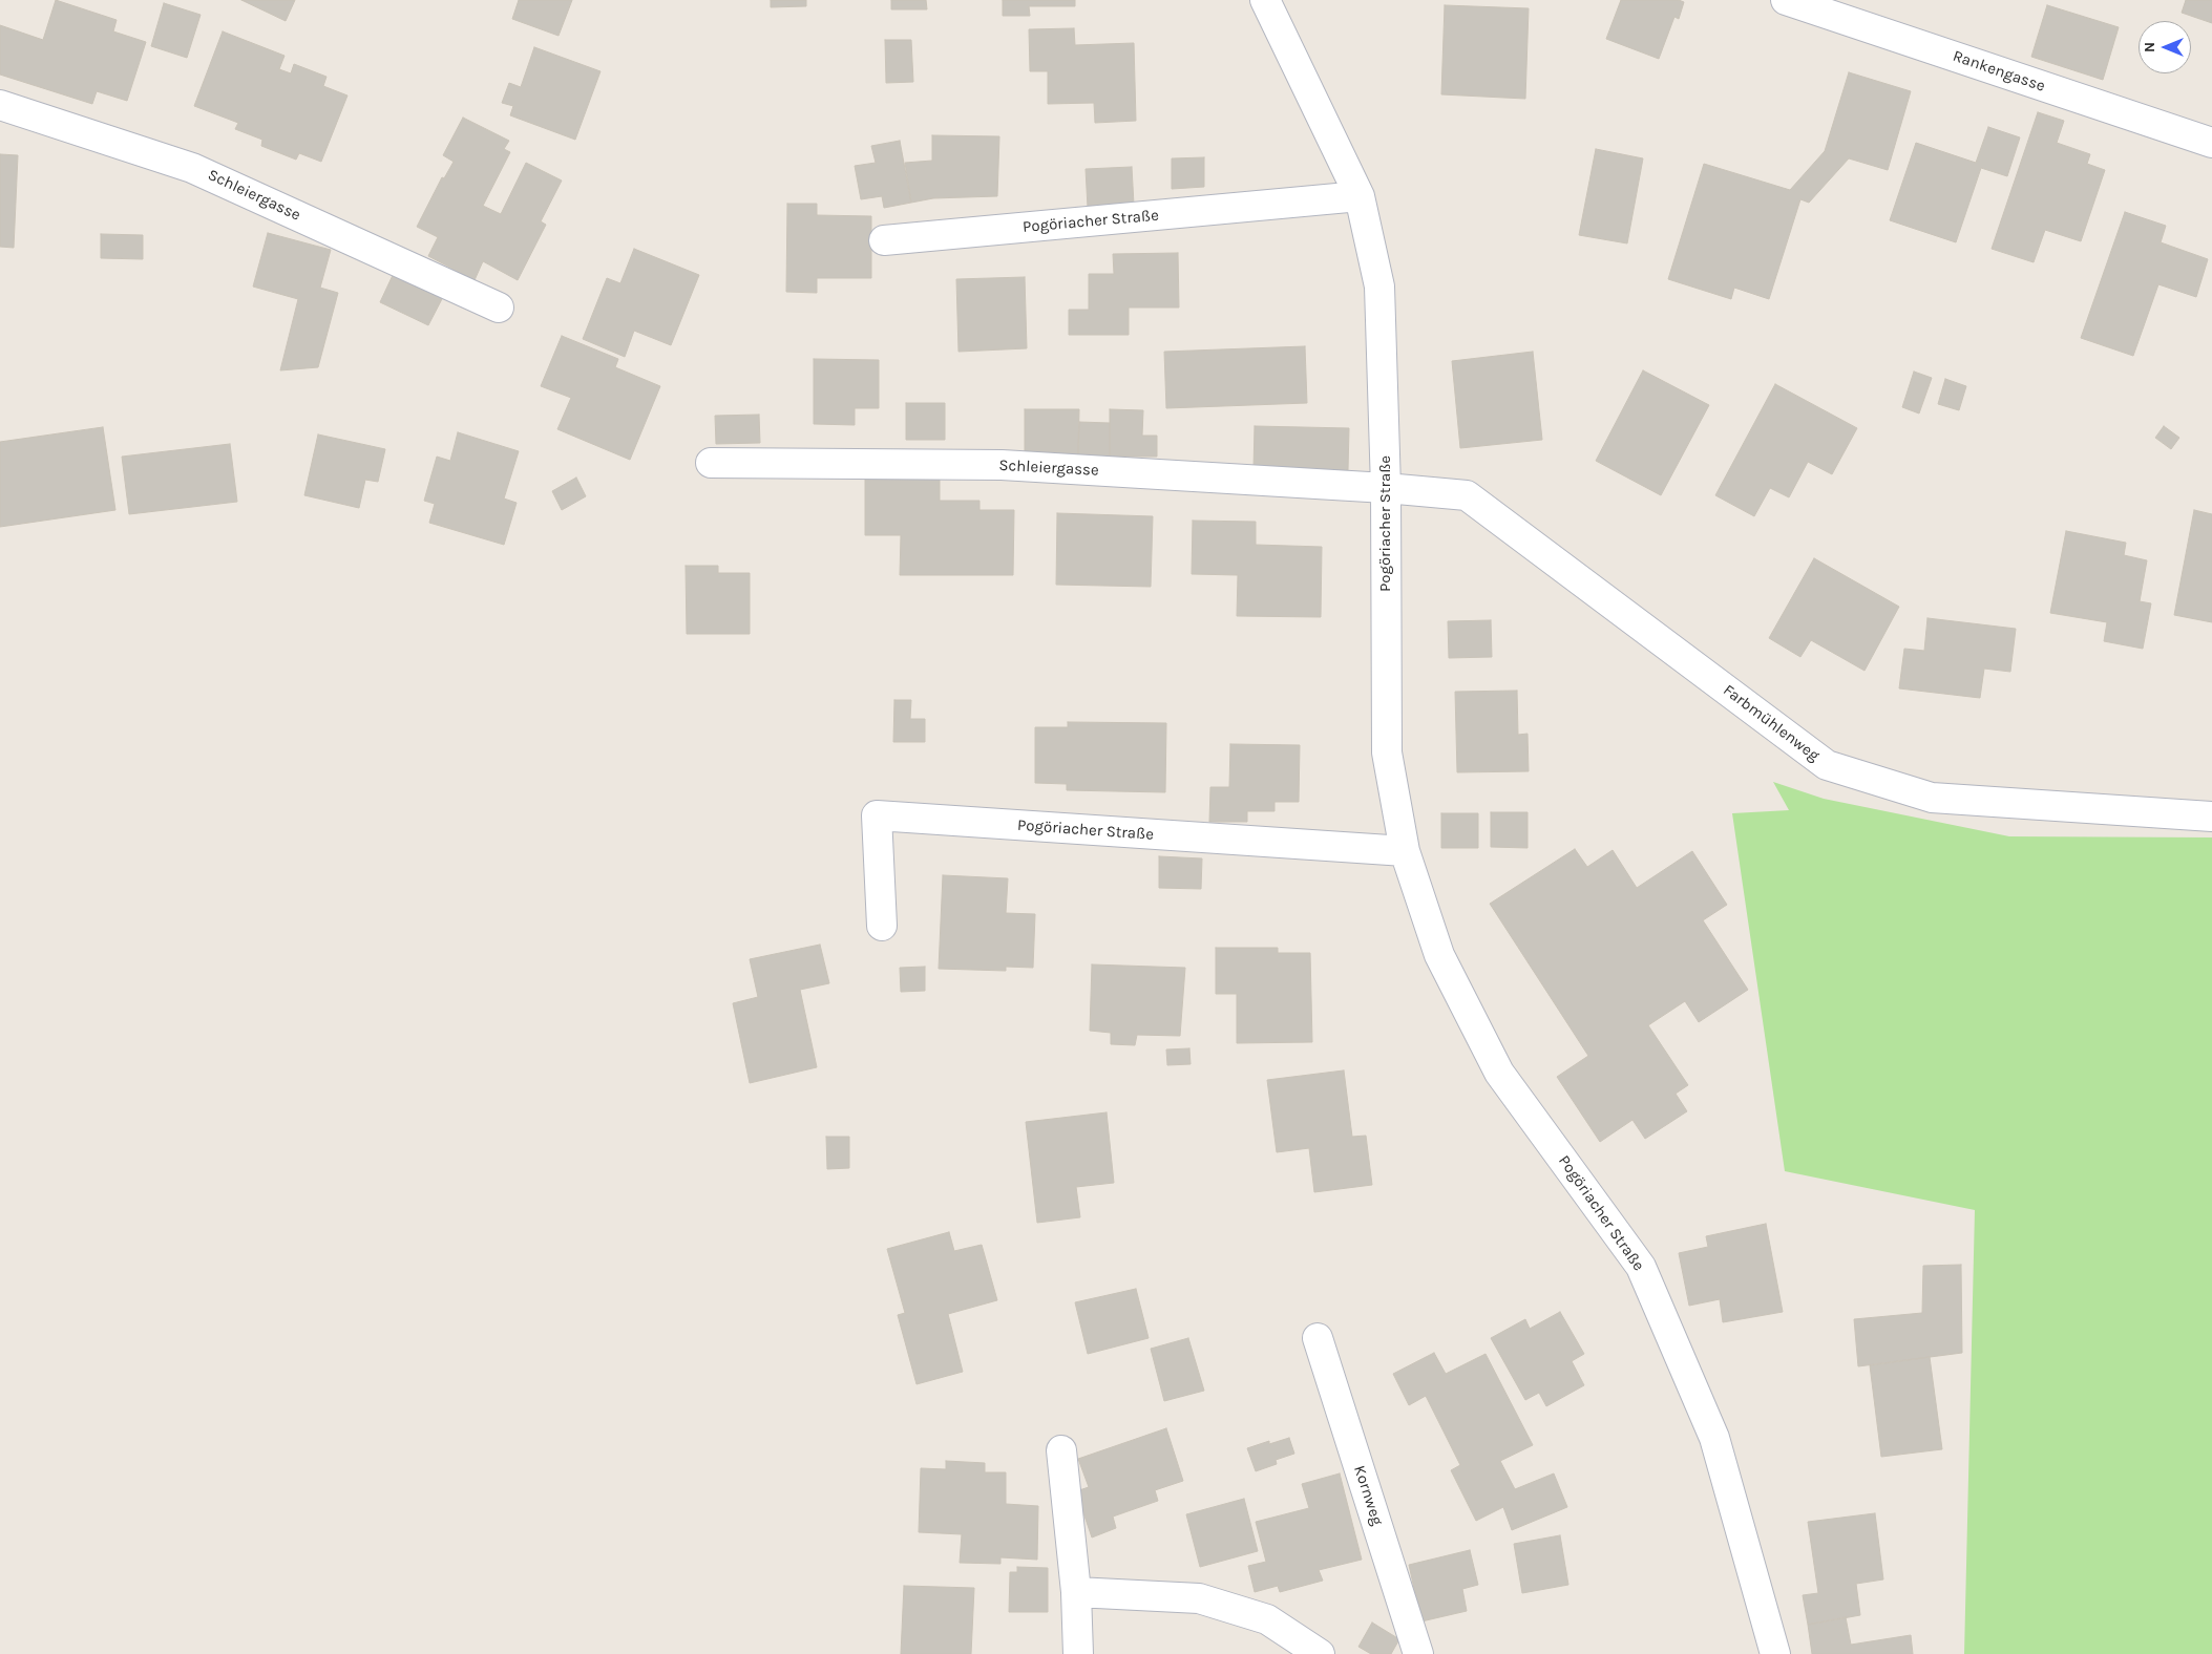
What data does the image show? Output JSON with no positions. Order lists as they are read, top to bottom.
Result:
{
  "streets": {
    "street": [
      "Rankengasse",
      "Schleiergasse",
      "Pogöriacher Straße",
      "Farbmühlenweg",
      "Kornweg"
    ]
  },
  "crossings": [
    ["Schleiergasse", "Pogöriacher Straße"],
    ["Schleiergasse", "Farbmühlenweg"],
    ["Pogöriacher Straße", "Farbmühlenweg"]
  ],
  "north": "left"
}
